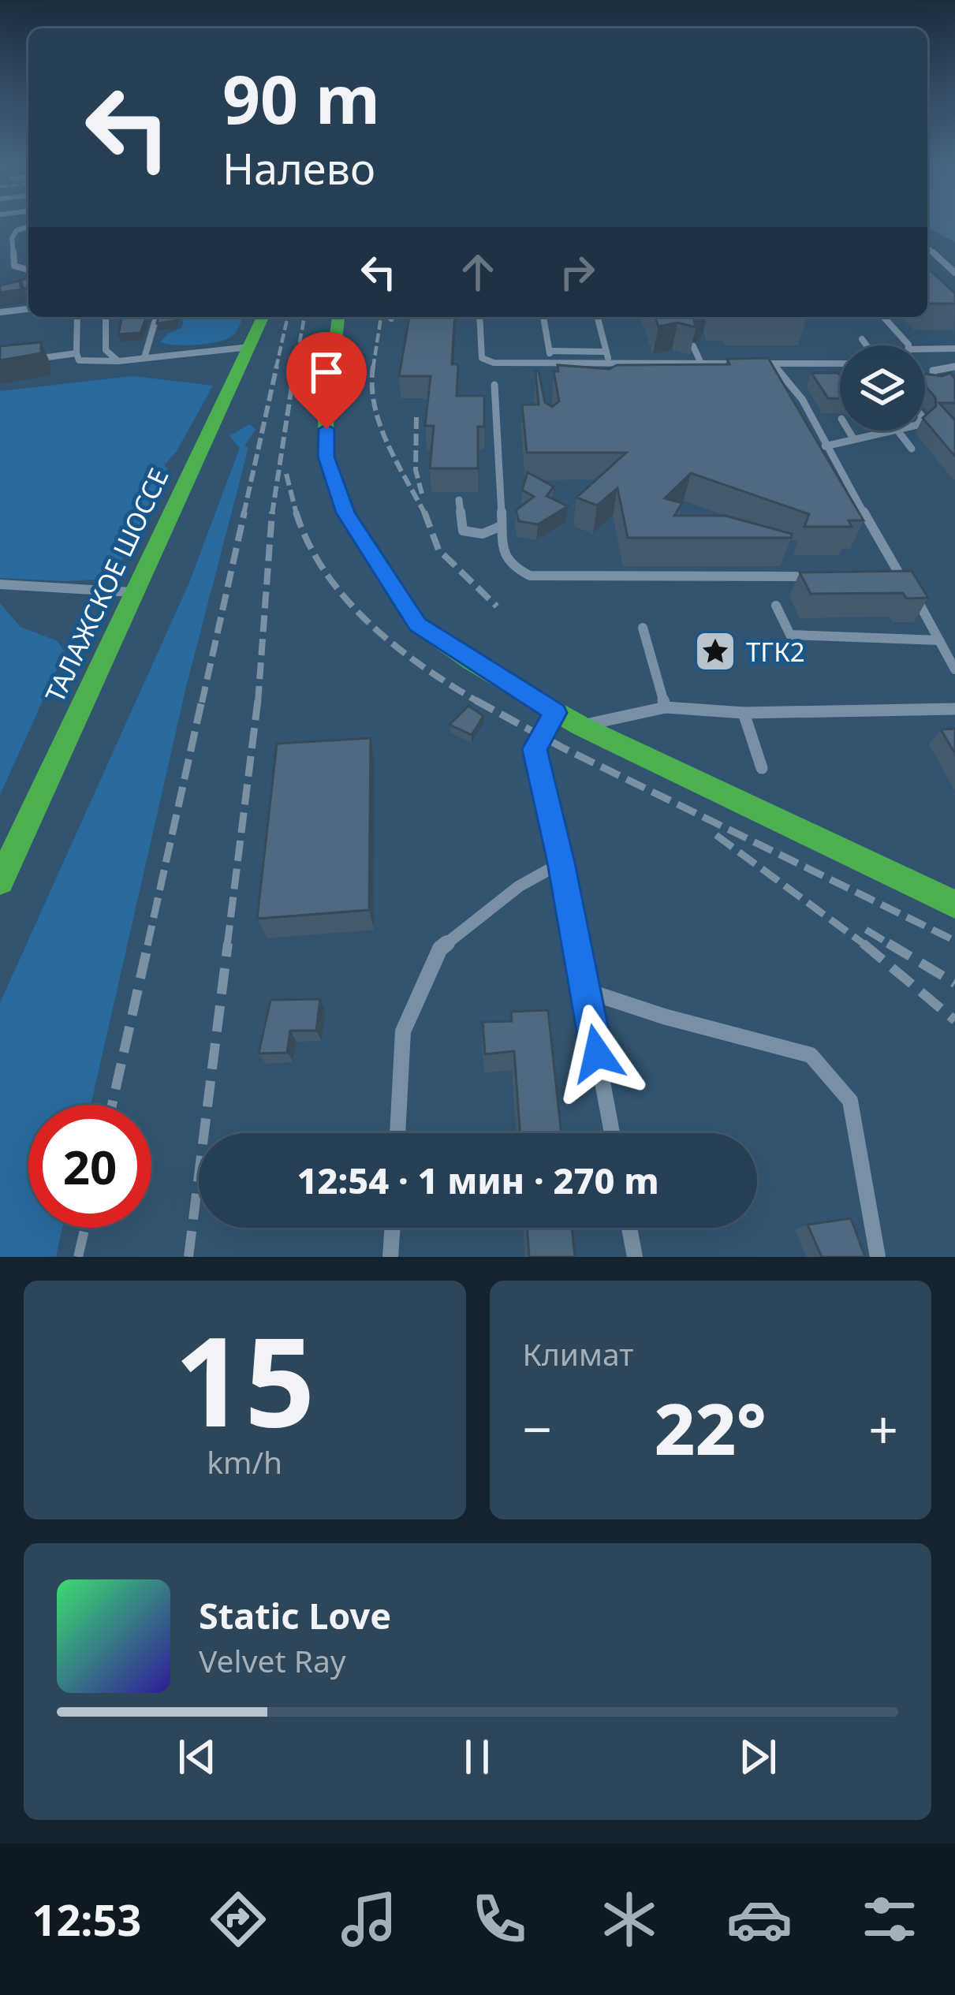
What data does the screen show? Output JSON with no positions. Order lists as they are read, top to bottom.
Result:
{
  "streets": {
    "street": ["ТАЛАЖСКОЕ ШОССЕ"]
  },
  "places": {
    "place": ["ТГК2"]
  },
  "page": {
    "turn": ["90 m", "Налево"],
    "limit": "20",
    "trip": "12:54 · 1 мин · 270 m",
    "tile": [
      ["15", "km/h"],
      "Климат"
    ],
    "heat": ["−", "22°", "+"],
    "song": ["Static Love", "Velvet Ray"],
    "tabs": "12:53"
  }
}
